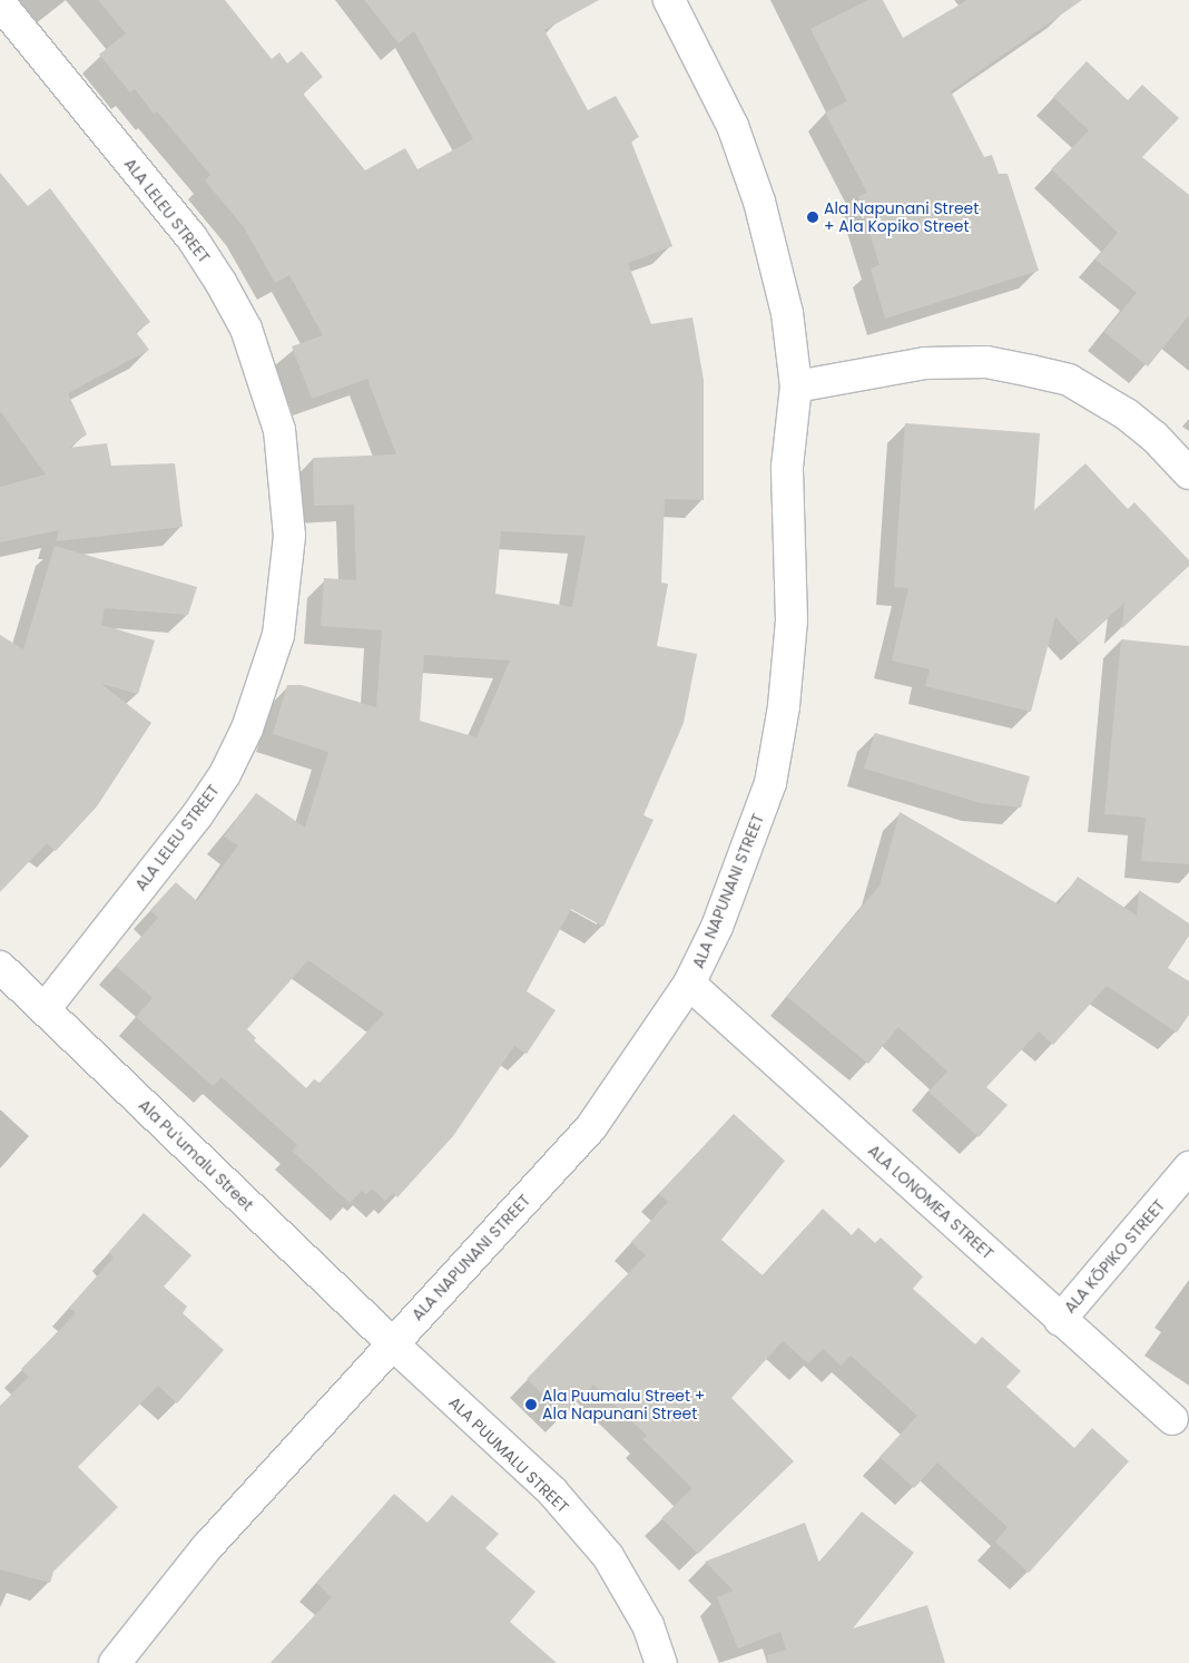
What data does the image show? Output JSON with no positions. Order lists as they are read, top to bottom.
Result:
{
  "streets": {
    "street": [
      "ALA LELEU STREET",
      "ALA NAPUNANI STREET",
      "Ala Puʻumalu Street",
      "ALA LONOMEA STREET",
      "ALA KŌPIKO STREET",
      "ALA PUUMALU STREET"
    ]
  },
  "crossings": [
    ["ALA LELEU STREET", "Ala Puʻumalu Street"],
    ["ALA NAPUNANI STREET", "Ala Puʻumalu Street"],
    ["ALA NAPUNANI STREET", "ALA LONOMEA STREET"],
    ["ALA NAPUNANI STREET", "ALA PUUMALU STREET"],
    ["Ala Puʻumalu Street", "ALA PUUMALU STREET"],
    ["ALA LONOMEA STREET", "ALA KŌPIKO STREET"]
  ],
  "places": ["Ala Napunani Street + Ala Kopiko Street", "Ala Puumalu Street + Ala Napunani Street"]
}
